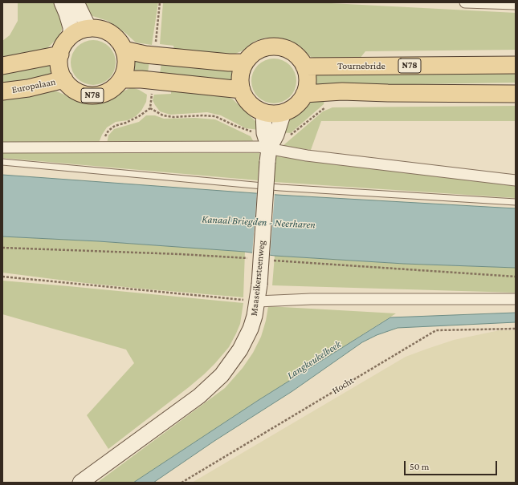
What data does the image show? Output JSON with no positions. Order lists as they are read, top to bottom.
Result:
{
  "streets": {
    "main road": [
      "Tournebride",
      "N78",
      "Europalaan",
      "Maaseikersteenweg"
    ],
    "path": ["Hocht"]
  },
  "crossings": [
    ["Tournebride", "Maaseikersteenweg"],
    ["N78", "Europalaan"]
  ],
  "water": ["Kanaal Briegden - Neerharen", "Langkeukelbeek"],
  "scale_bar": "50 m"
}
